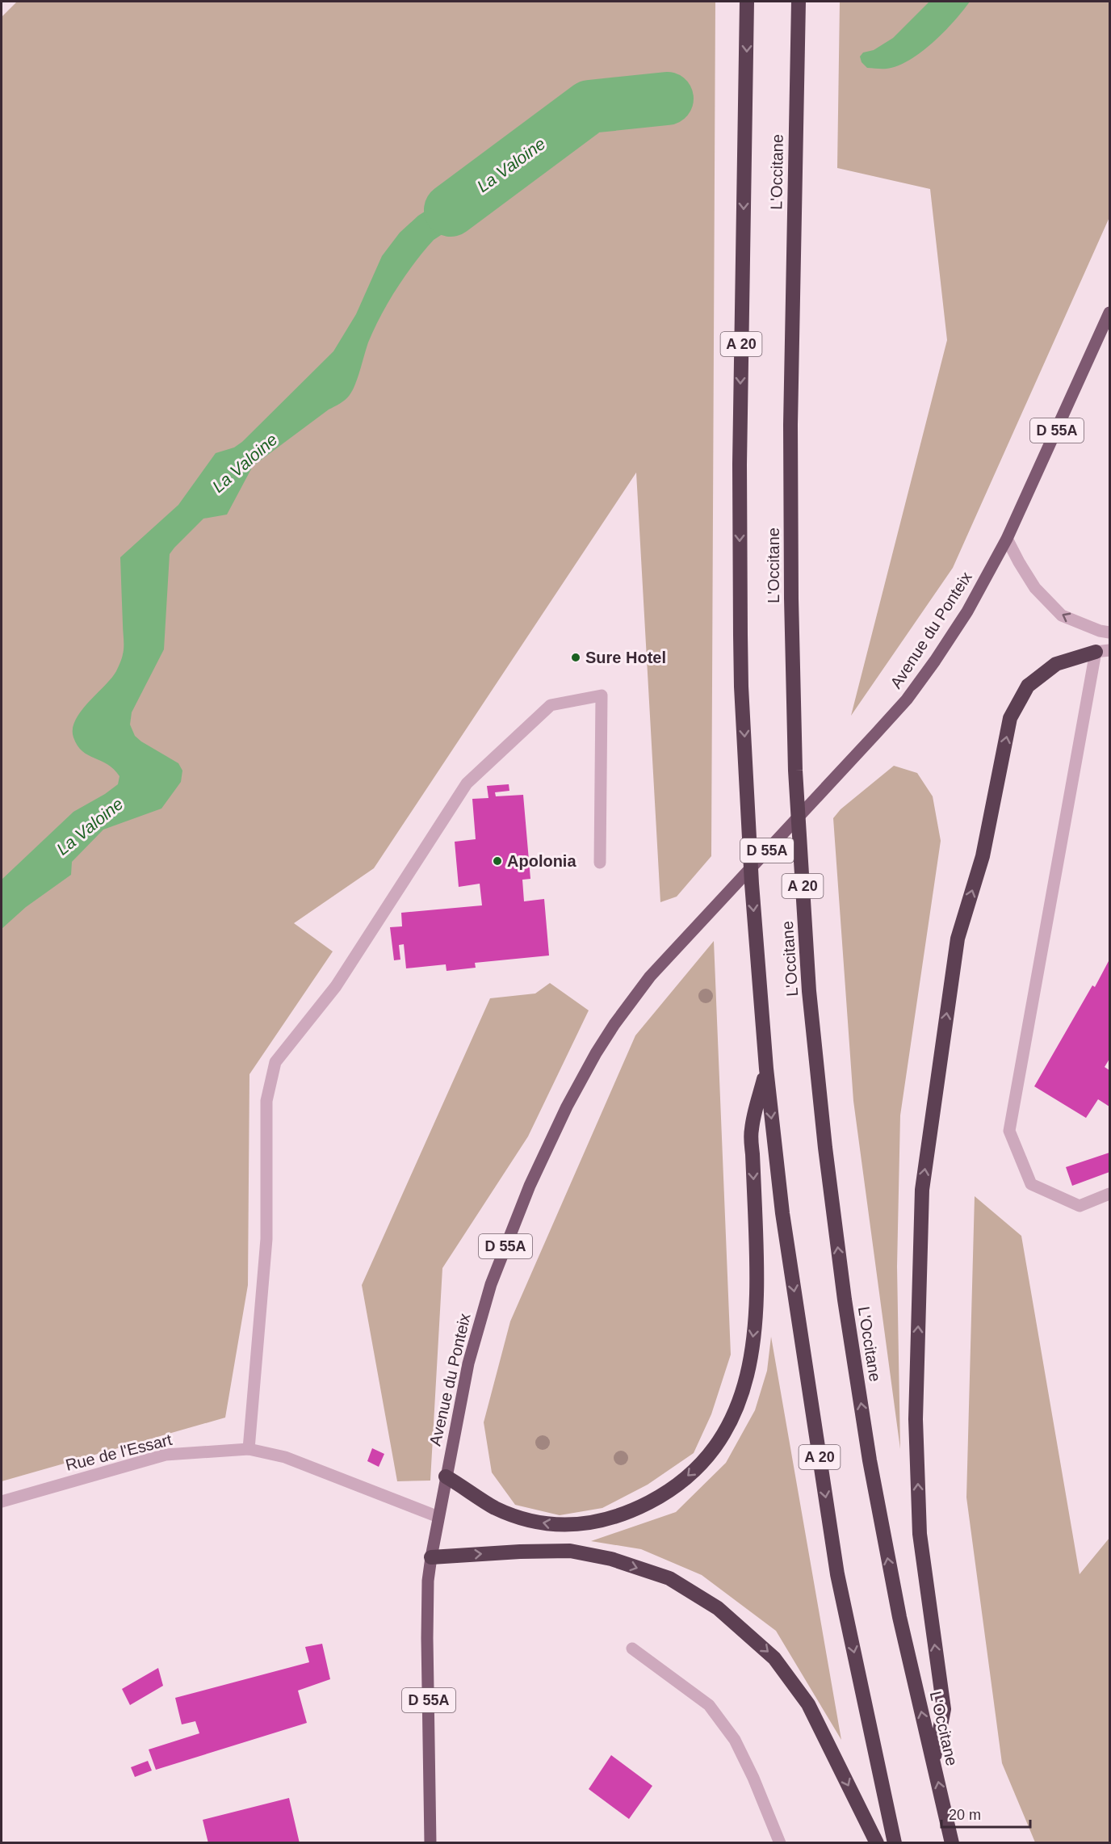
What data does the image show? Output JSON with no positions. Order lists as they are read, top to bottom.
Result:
{
  "streets": {
    "highway": ["L'Occitane", "A 20"],
    "main road": ["D 55A", "Avenue du Ponteix"],
    "street": ["Rue de l'Essart"]
  },
  "crossings": [
    ["D 55A", "Avenue du Ponteix"],
    ["Avenue du Ponteix", "Rue de l'Essart"]
  ],
  "water": ["La Valoine"],
  "places": ["Sure Hotel", "Apolonia"],
  "scale_bar": "20 m"
}
